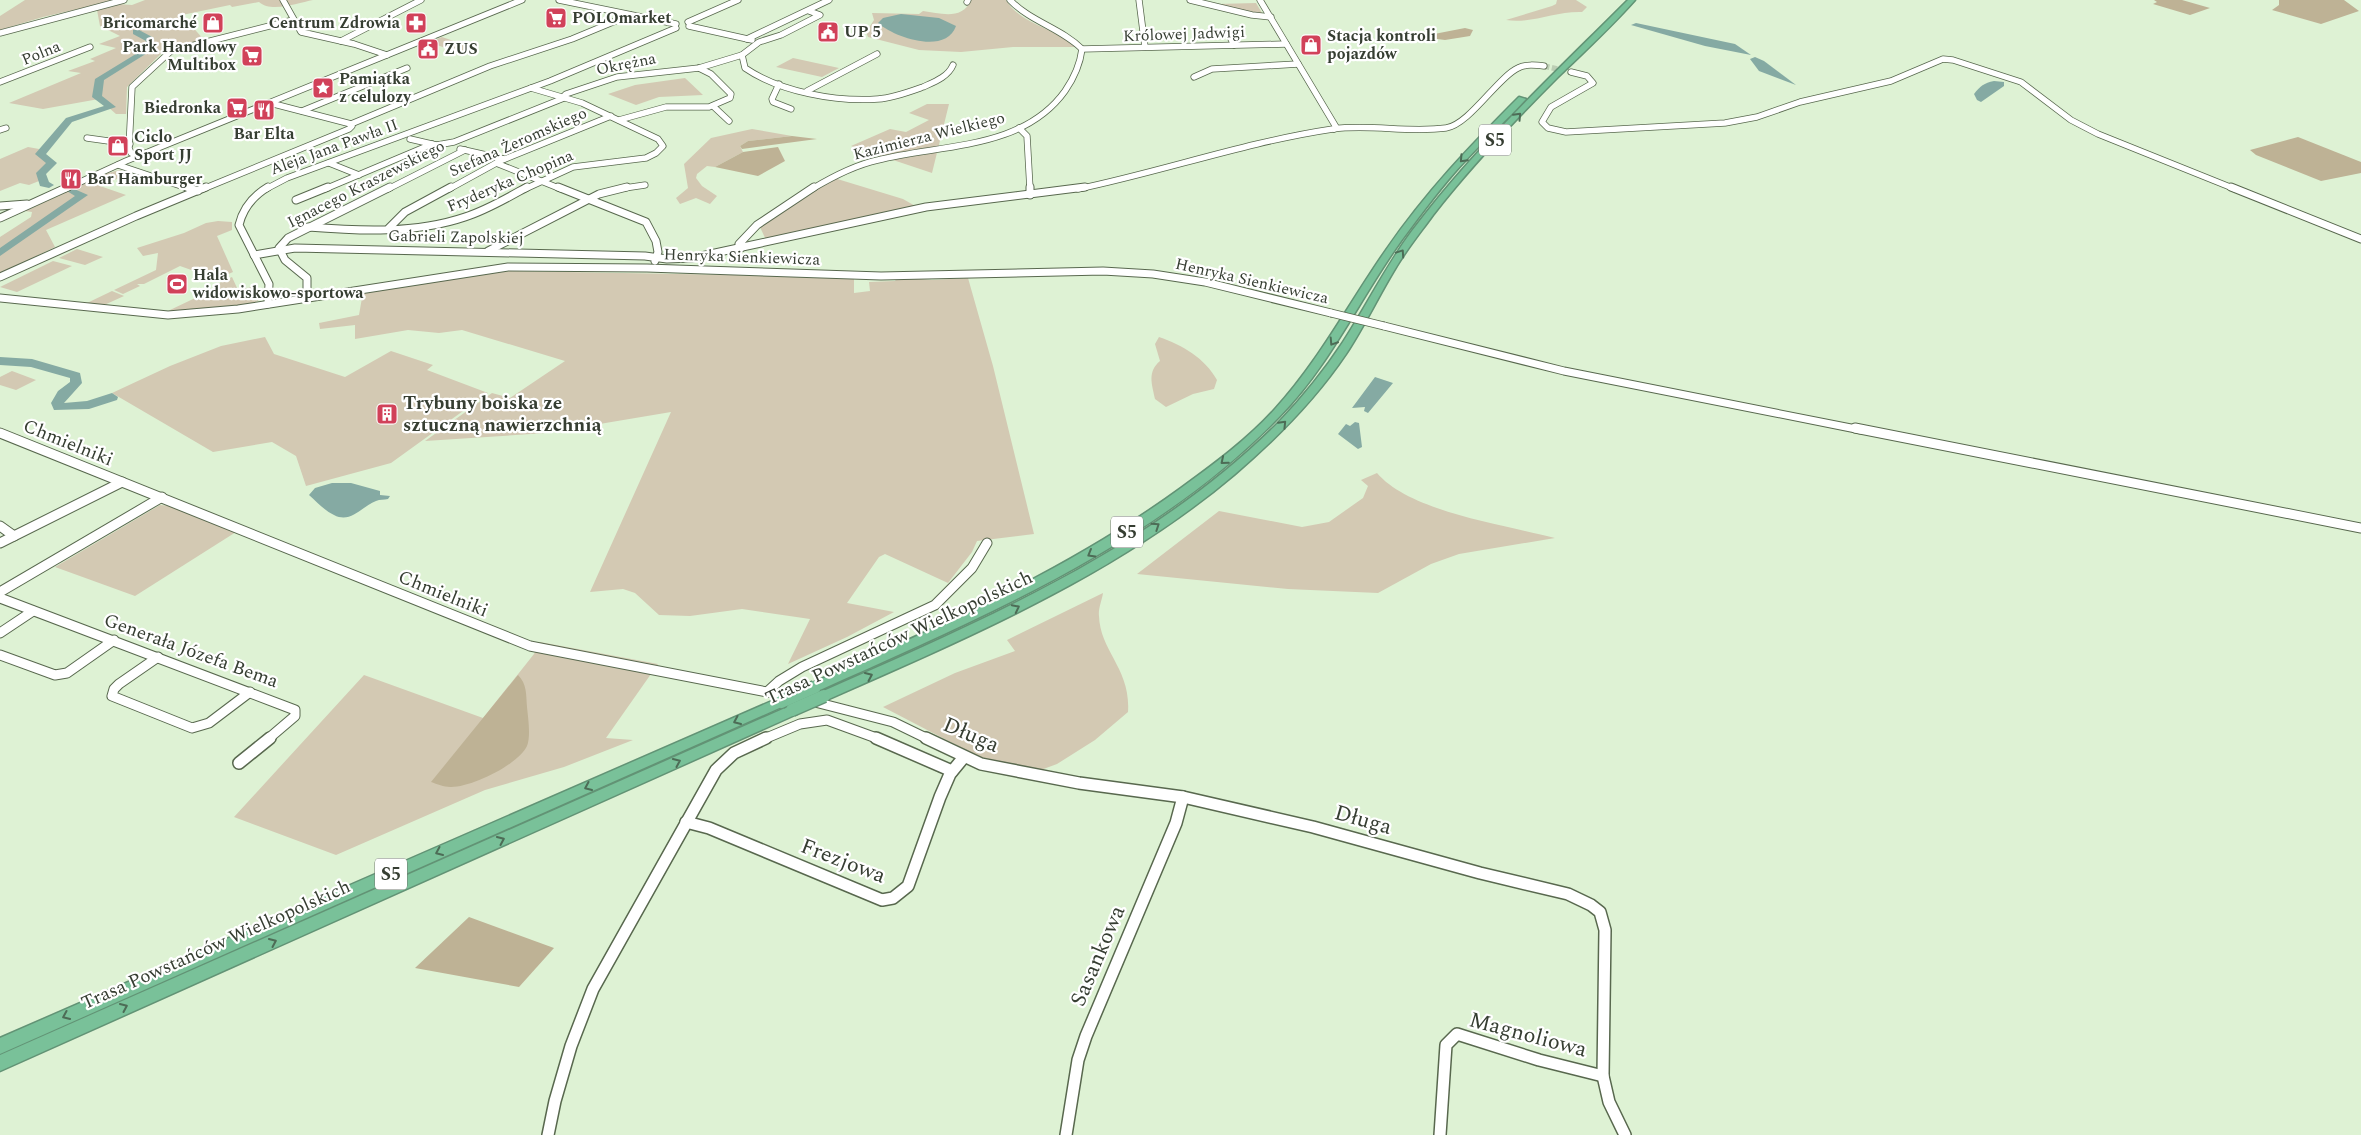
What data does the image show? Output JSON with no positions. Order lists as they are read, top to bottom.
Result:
{
  "streets": {
    "highway": ["S5", "Trasa Powstańców Wielkopolskich"],
    "street": [
      "Królowej Jadwigi",
      "Polna",
      "Okrężna",
      "Kazimierza Wielkiego",
      "Stefana Żeromskiego",
      "Aleja Jana Pawła II",
      "Fryderyka Chopina",
      "Ignacego Kraszewskiego",
      "Gabrieli Zapolskiej",
      "Henryka Sienkiewicza",
      "Chmielniki",
      "Generała Józefa Bema",
      "Długa",
      "Frezjowa",
      "Sasankowa",
      "Magnoliowa"
    ]
  },
  "crossings": [
    ["Królowej Jadwigi", "Kazimierza Wielkiego"],
    ["Okrężna", "Fryderyka Chopina"],
    ["Stefana Żeromskiego", "Fryderyka Chopina"],
    ["Aleja Jana Pawła II", "Fryderyka Chopina"],
    ["Aleja Jana Pawła II", "Gabrieli Zapolskiej"],
    ["Aleja Jana Pawła II", "Henryka Sienkiewicza"],
    ["Fryderyka Chopina", "Ignacego Kraszewskiego"],
    ["Ignacego Kraszewskiego", "Gabrieli Zapolskiej"],
    ["Chmielniki", "Długa"],
    ["Długa", "Frezjowa"],
    ["Długa", "Sasankowa"],
    ["Długa", "Magnoliowa"]
  ],
  "places": {
    "supermarket": ["POLOmarket", "Park Handlowy Multibox", "Biedronka"],
    "shop": ["Bricomarché", "Stacja kontroli pojazdów", "Ciclo Sport JJ"],
    "pharmacy": ["Centrum Zdrowia"],
    "public building": ["UP 5", "ZUS"],
    "place": ["Pamiątka z celulozy"],
    "restaurant": ["Bar Elta", "Bar Hamburger"],
    "sports": ["Hala widowiskowo-sportowa"],
    "building": ["Trybuny boiska ze sztuczną nawierzchnią"]
  }
}
